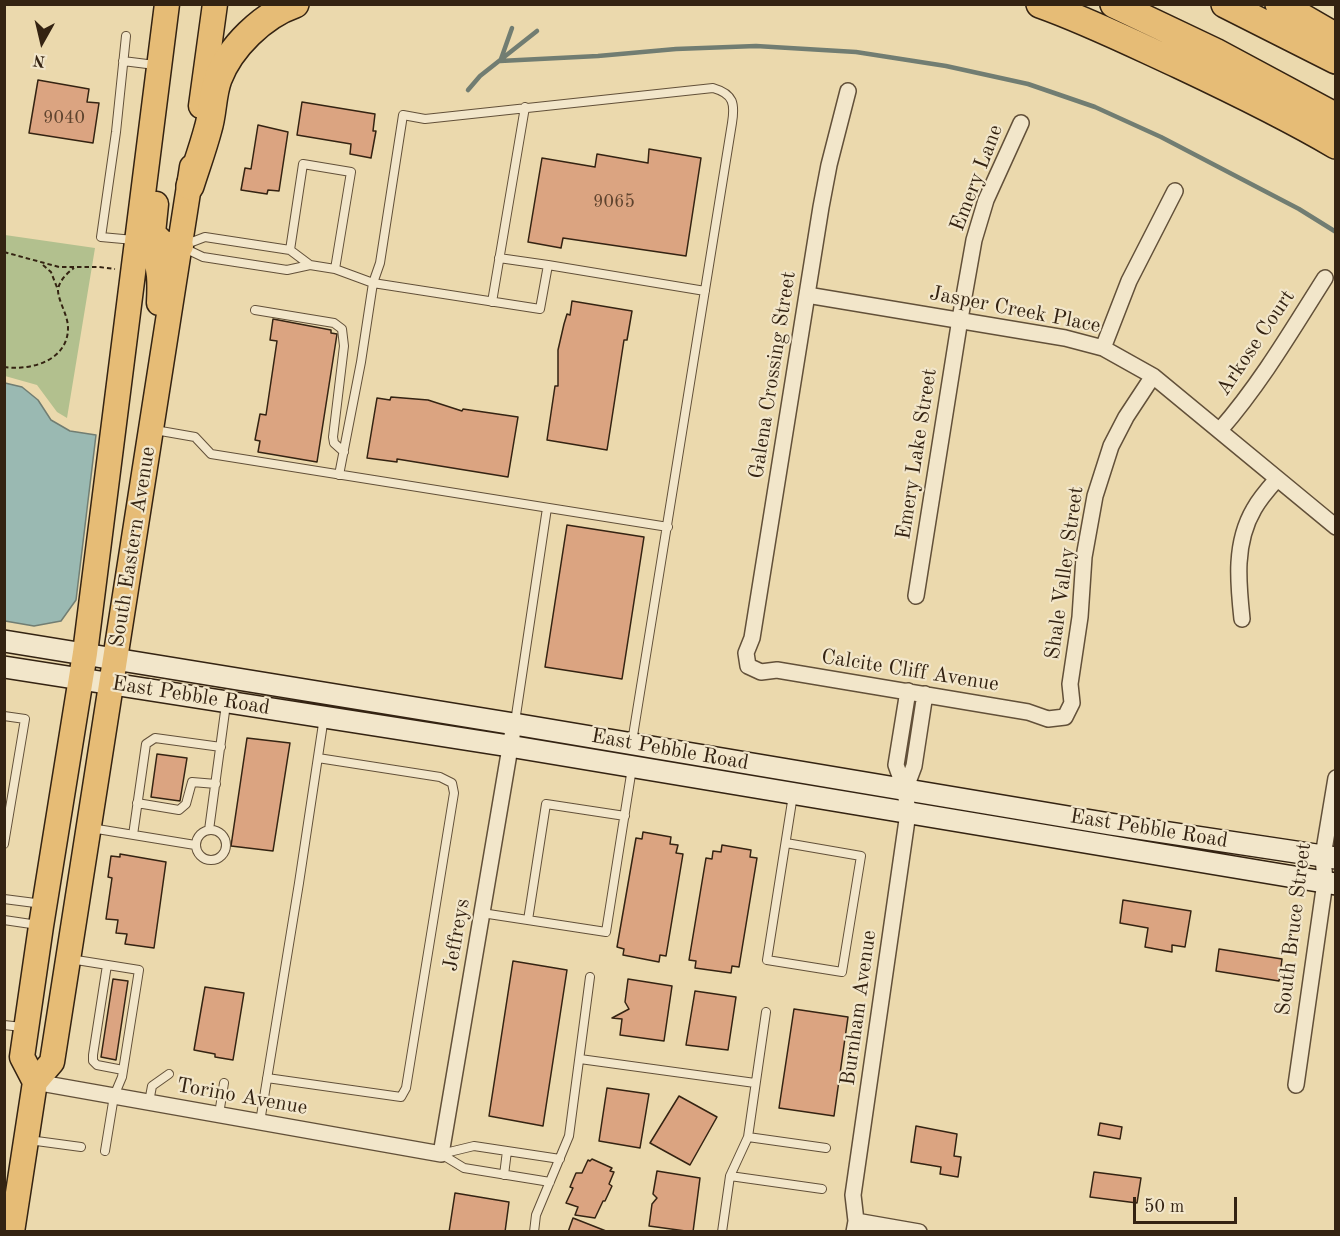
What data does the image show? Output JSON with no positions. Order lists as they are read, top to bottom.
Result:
{
  "streets": {
    "main road": ["South Eastern Avenue", "East Pebble Road"],
    "street": [
      "Emery Lane",
      "Jasper Creek Place",
      "Arkose Court",
      "Galena Crossing Street",
      "Emery Lake Street",
      "Shale Valley Street",
      "Calcite Cliff Avenue",
      "South Bruce Street",
      "Jeffreys",
      "Burnham Avenue",
      "Torino Avenue"
    ]
  },
  "crossings": [
    ["Emery Lane", "Jasper Creek Place"],
    ["Emery Lane", "Emery Lake Street"],
    ["Jasper Creek Place", "Arkose Court"],
    ["Jasper Creek Place", "Galena Crossing Street"],
    ["Jasper Creek Place", "Emery Lake Street"],
    ["Jasper Creek Place", "Shale Valley Street"],
    ["Galena Crossing Street", "Calcite Cliff Avenue"],
    ["South Eastern Avenue", "East Pebble Road"],
    ["South Eastern Avenue", "Torino Avenue"],
    ["Shale Valley Street", "Calcite Cliff Avenue"],
    ["Calcite Cliff Avenue", "Burnham Avenue"],
    ["East Pebble Road", "South Bruce Street"],
    ["East Pebble Road", "Jeffreys"],
    ["East Pebble Road", "Burnham Avenue"],
    ["Jeffreys", "Torino Avenue"]
  ],
  "house_numbers": ["9040", "9065"],
  "scale_bar": "50 m",
  "north": "bottom"
}
